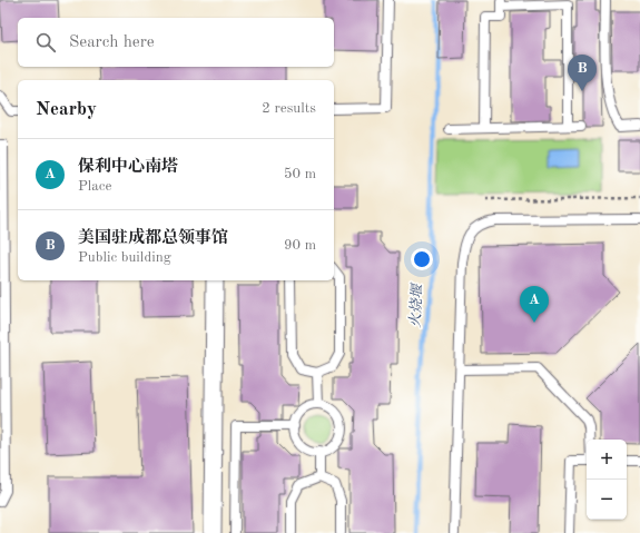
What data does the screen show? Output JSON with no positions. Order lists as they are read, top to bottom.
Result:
{
  "water": ["火烧堰"],
  "page": {
    "search": "Search here",
    "pins": ["B", "A"],
    "heading": ["Nearby", "2 results"],
    "list": [
      {
        "mark": "A",
        "name": "保利中心南塔",
        "note": "Place",
        "value": "50 m"
      },
      {
        "mark": "B",
        "name": "美国驻成都总领事馆",
        "note": "Public building",
        "value": "90 m"
      }
    ],
    "map_buttons": ["+", "−"]
  }
}
